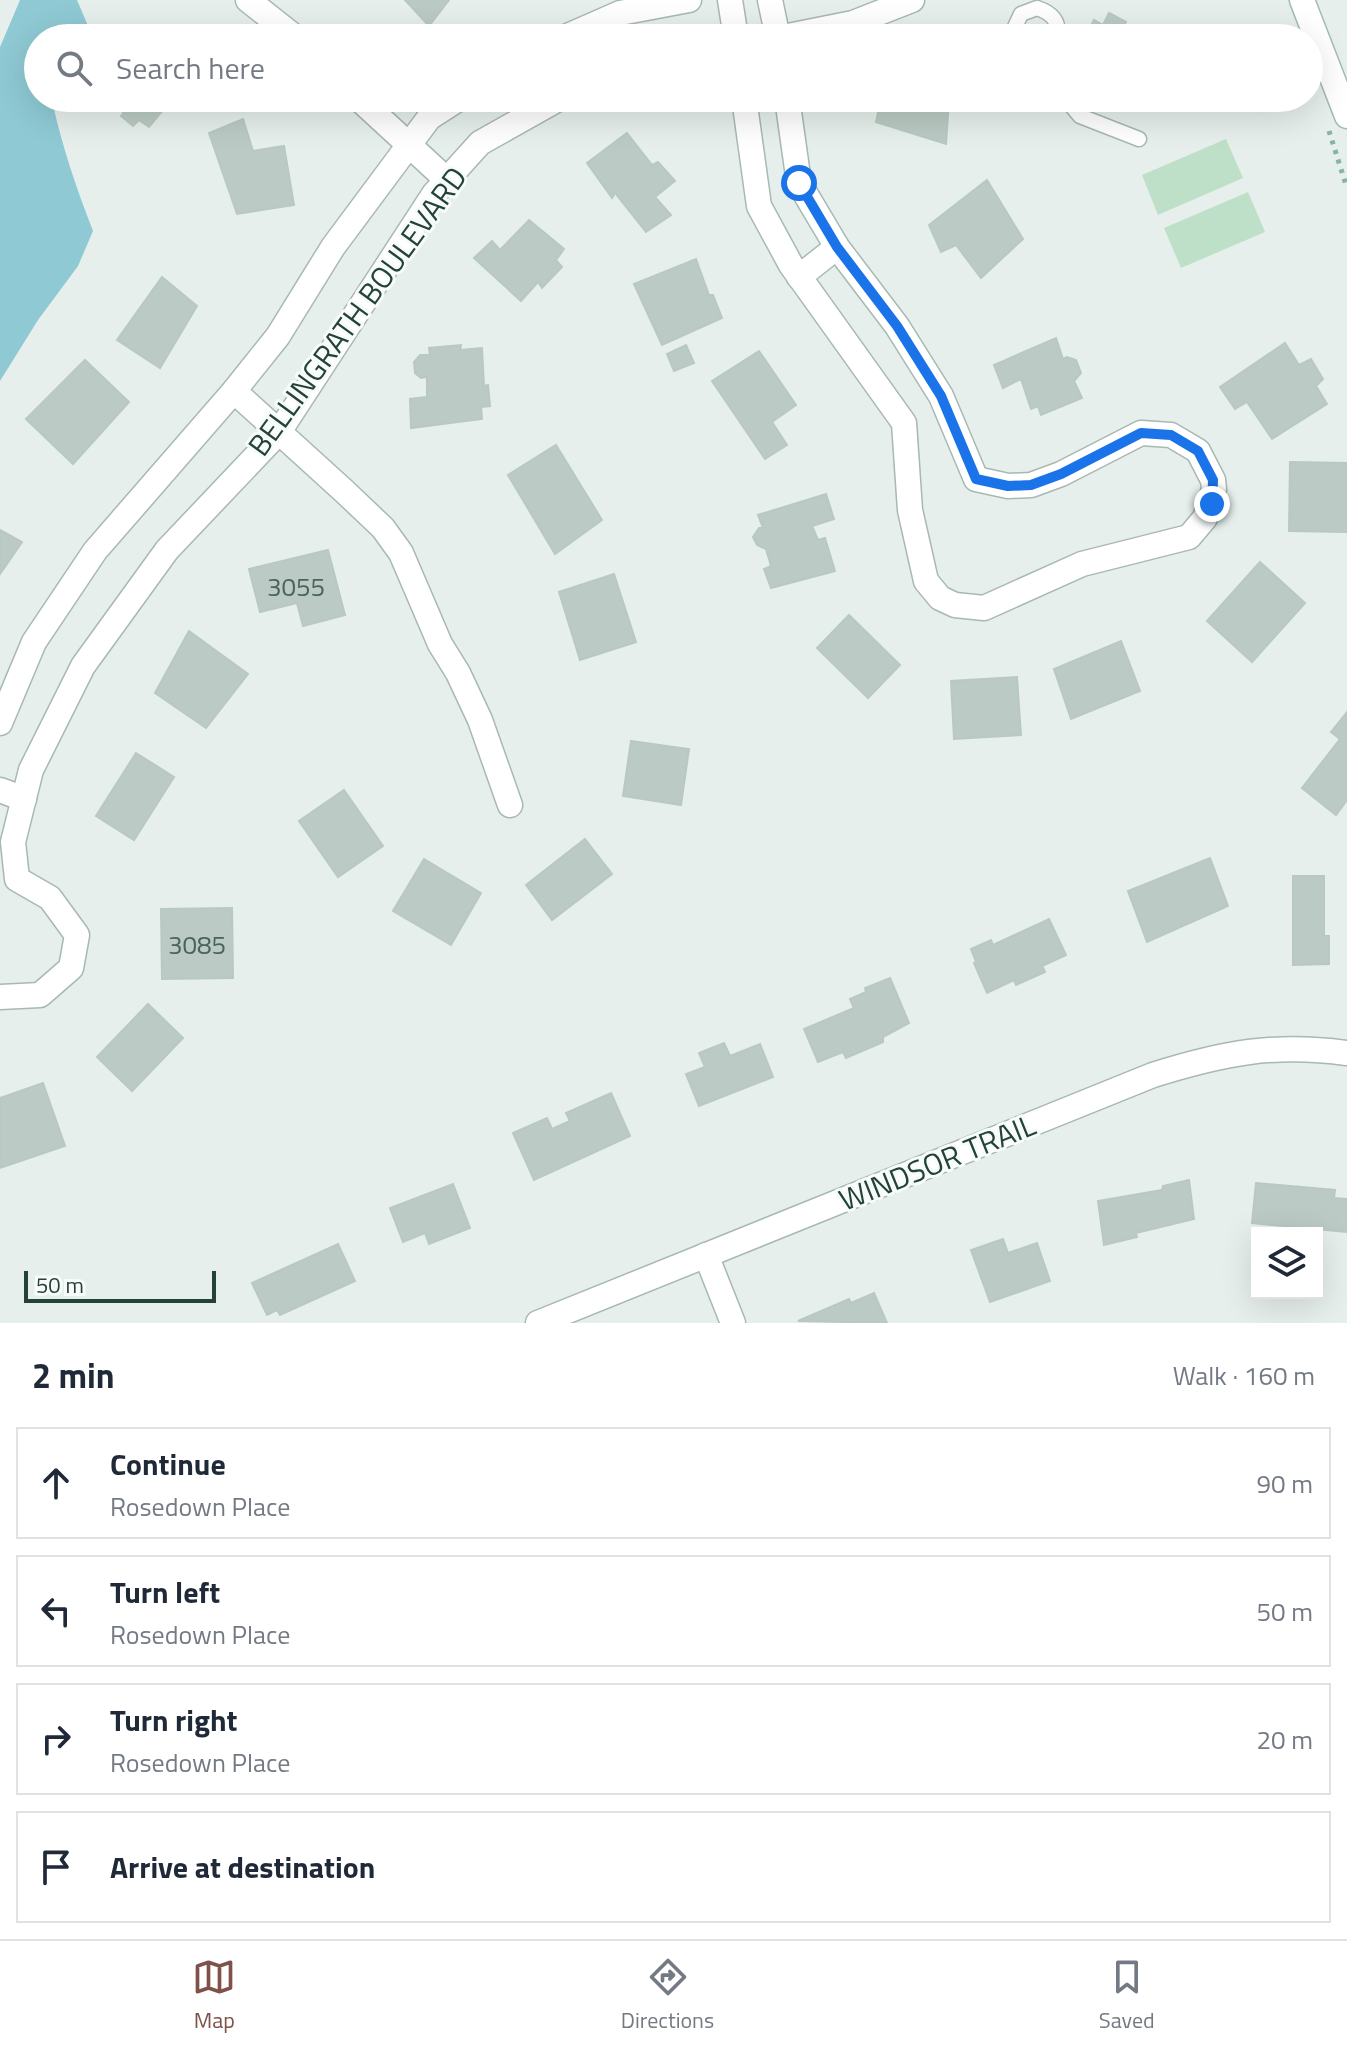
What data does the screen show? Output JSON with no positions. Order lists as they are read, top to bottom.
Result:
{
  "streets": {
    "street": ["BELLINGRATH BOULEVARD", "WINDSOR TRAIL"]
  },
  "house_numbers": ["3055", "3085"],
  "scale_bar": "50 m",
  "page": {
    "search": "Search here",
    "scale": "50 m",
    "heading": ["2 min", "Walk · 160 m"],
    "list": [
      ["Continue", "Rosedown Place", "90 m"],
      ["Turn left", "Rosedown Place", "50 m"],
      ["Turn right", "Rosedown Place", "20 m"],
      "Arrive at destination"
    ],
    "nav": ["Map", "Directions", "Saved"]
  }
}
